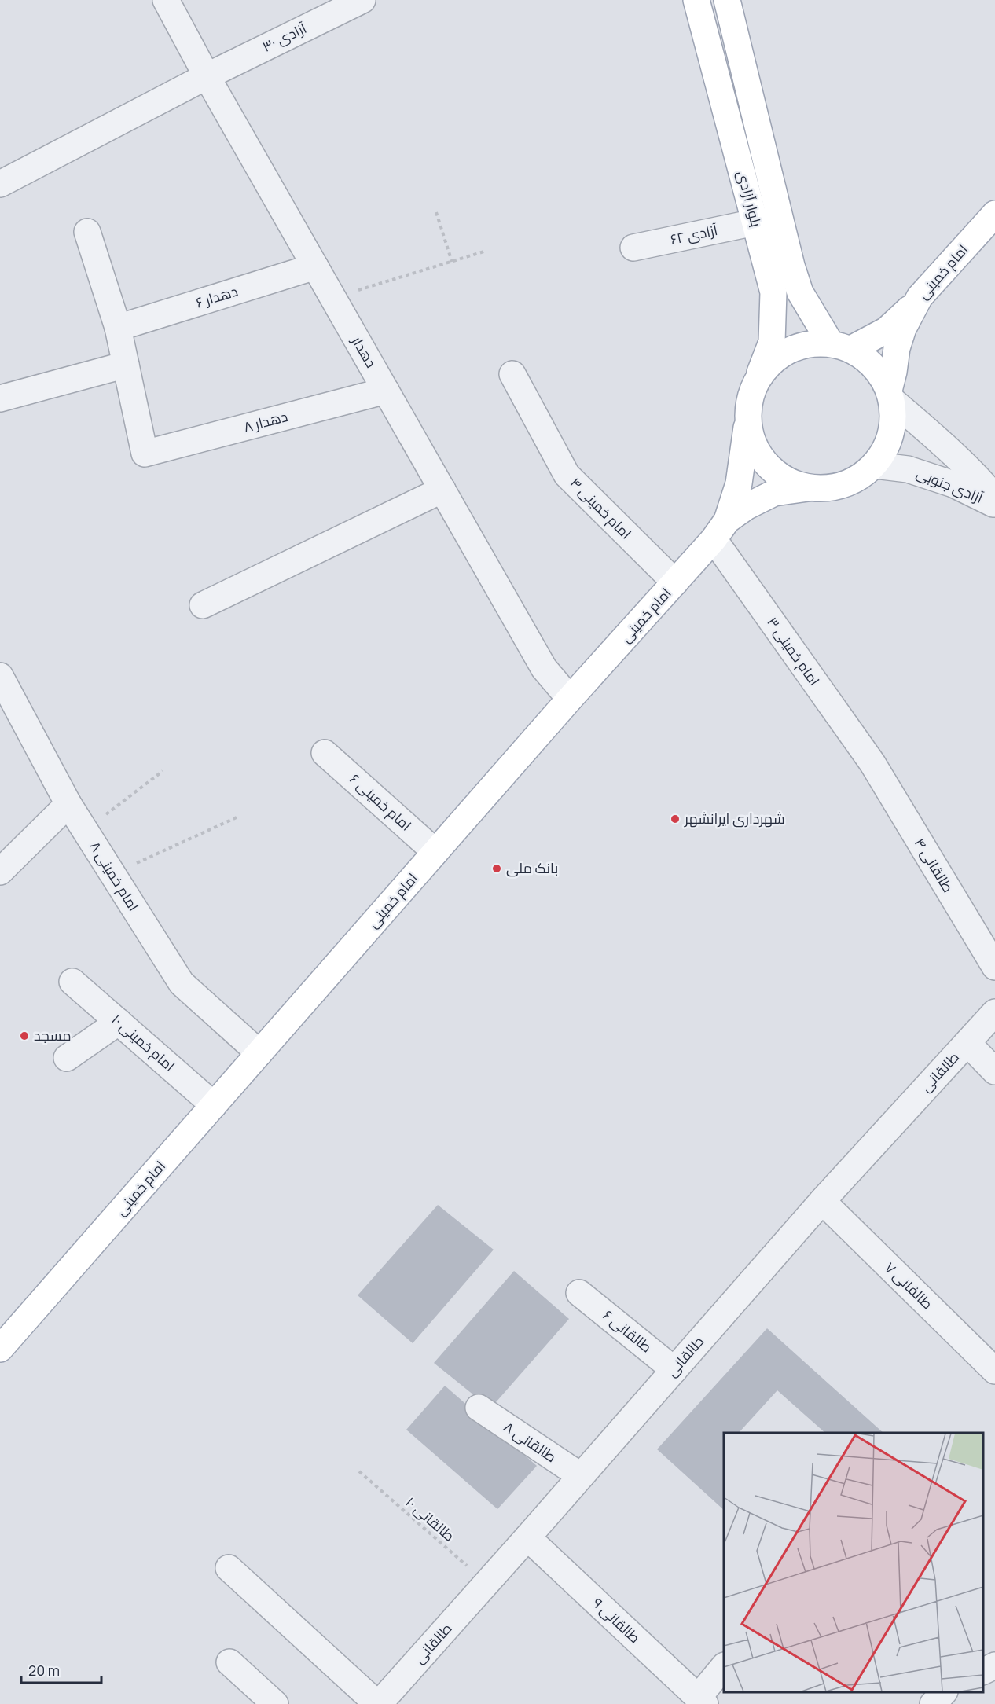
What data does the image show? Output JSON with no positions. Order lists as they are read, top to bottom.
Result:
{
  "streets": {
    "main road": ["بلوار آزادی", "امام خمینی"],
    "street": [
      "آزادی ۳۰",
      "آزادی ۶۲",
      "دهدار ۶",
      "دهدار",
      "دهدار ۸",
      "آزادی جنوبی",
      "امام خمینی ۴",
      "امام خمینی ۳",
      "امام خمینی ۶",
      "طالقانی ۴",
      "امام خمینی ۸",
      "امام خمینی ۱۰",
      "طالقانی",
      "طالقانی ۷",
      "طالقانی ۶",
      "طالقانی ۸",
      "طالقانی ۹"
    ],
    "path": ["طالقانی ۱۰"]
  },
  "crossings": [
    ["آزادی ۳۰", "دهدار"],
    ["بلوار آزادی", "آزادی ۶۲"],
    ["بلوار آزادی", "امام خمینی"],
    ["بلوار آزادی", "آزادی جنوبی"],
    ["امام خمینی", "دهدار"],
    ["امام خمینی", "آزادی جنوبی"],
    ["امام خمینی", "امام خمینی ۴"],
    ["امام خمینی", "امام خمینی ۳"],
    ["امام خمینی", "امام خمینی ۶"],
    ["امام خمینی", "امام خمینی ۸"],
    ["امام خمینی", "امام خمینی ۱۰"],
    ["دهدار ۶", "دهدار"],
    ["دهدار", "دهدار ۸"],
    ["امام خمینی ۳", "طالقانی ۴"],
    ["طالقانی", "طالقانی ۷"],
    ["طالقانی", "طالقانی ۶"],
    ["طالقانی", "طالقانی ۸"],
    ["طالقانی", "طالقانی ۱۰"],
    ["طالقانی", "طالقانی ۹"]
  ],
  "places": ["شهرداری ایرانشهر", "بانک ملی", "مسجد"],
  "scale_bar": "20 m"
}
